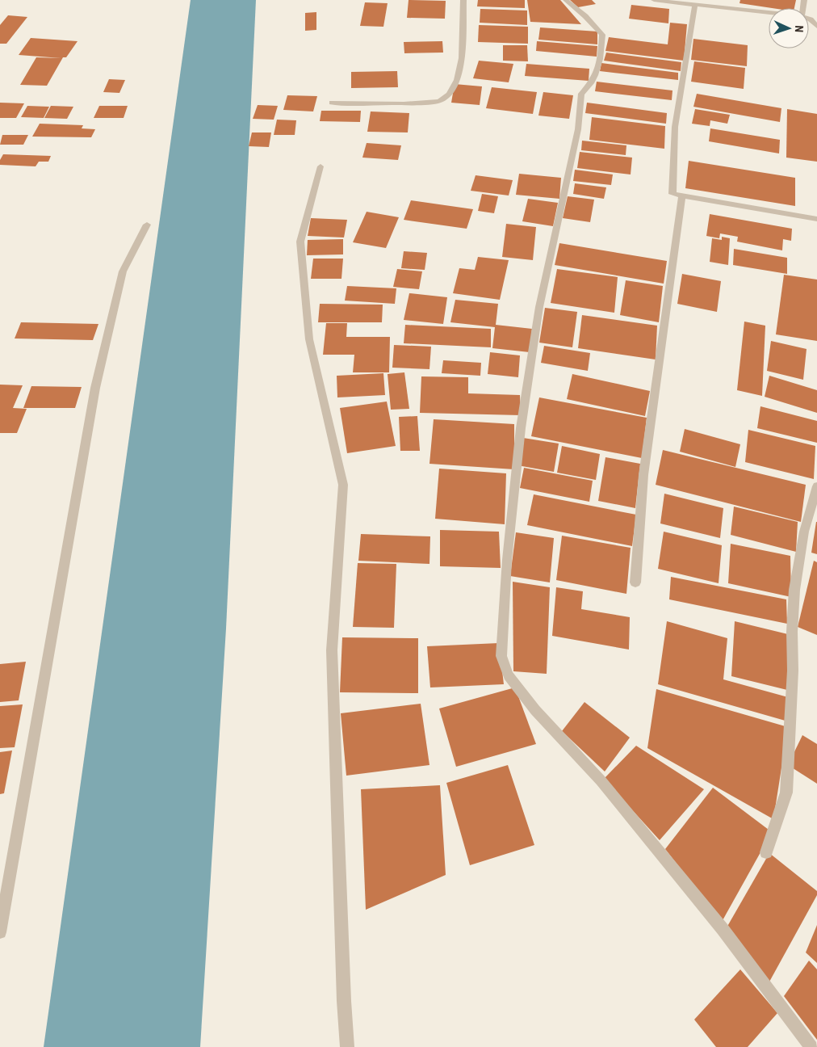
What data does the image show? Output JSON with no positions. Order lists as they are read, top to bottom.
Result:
{
  "north": "right"
}
